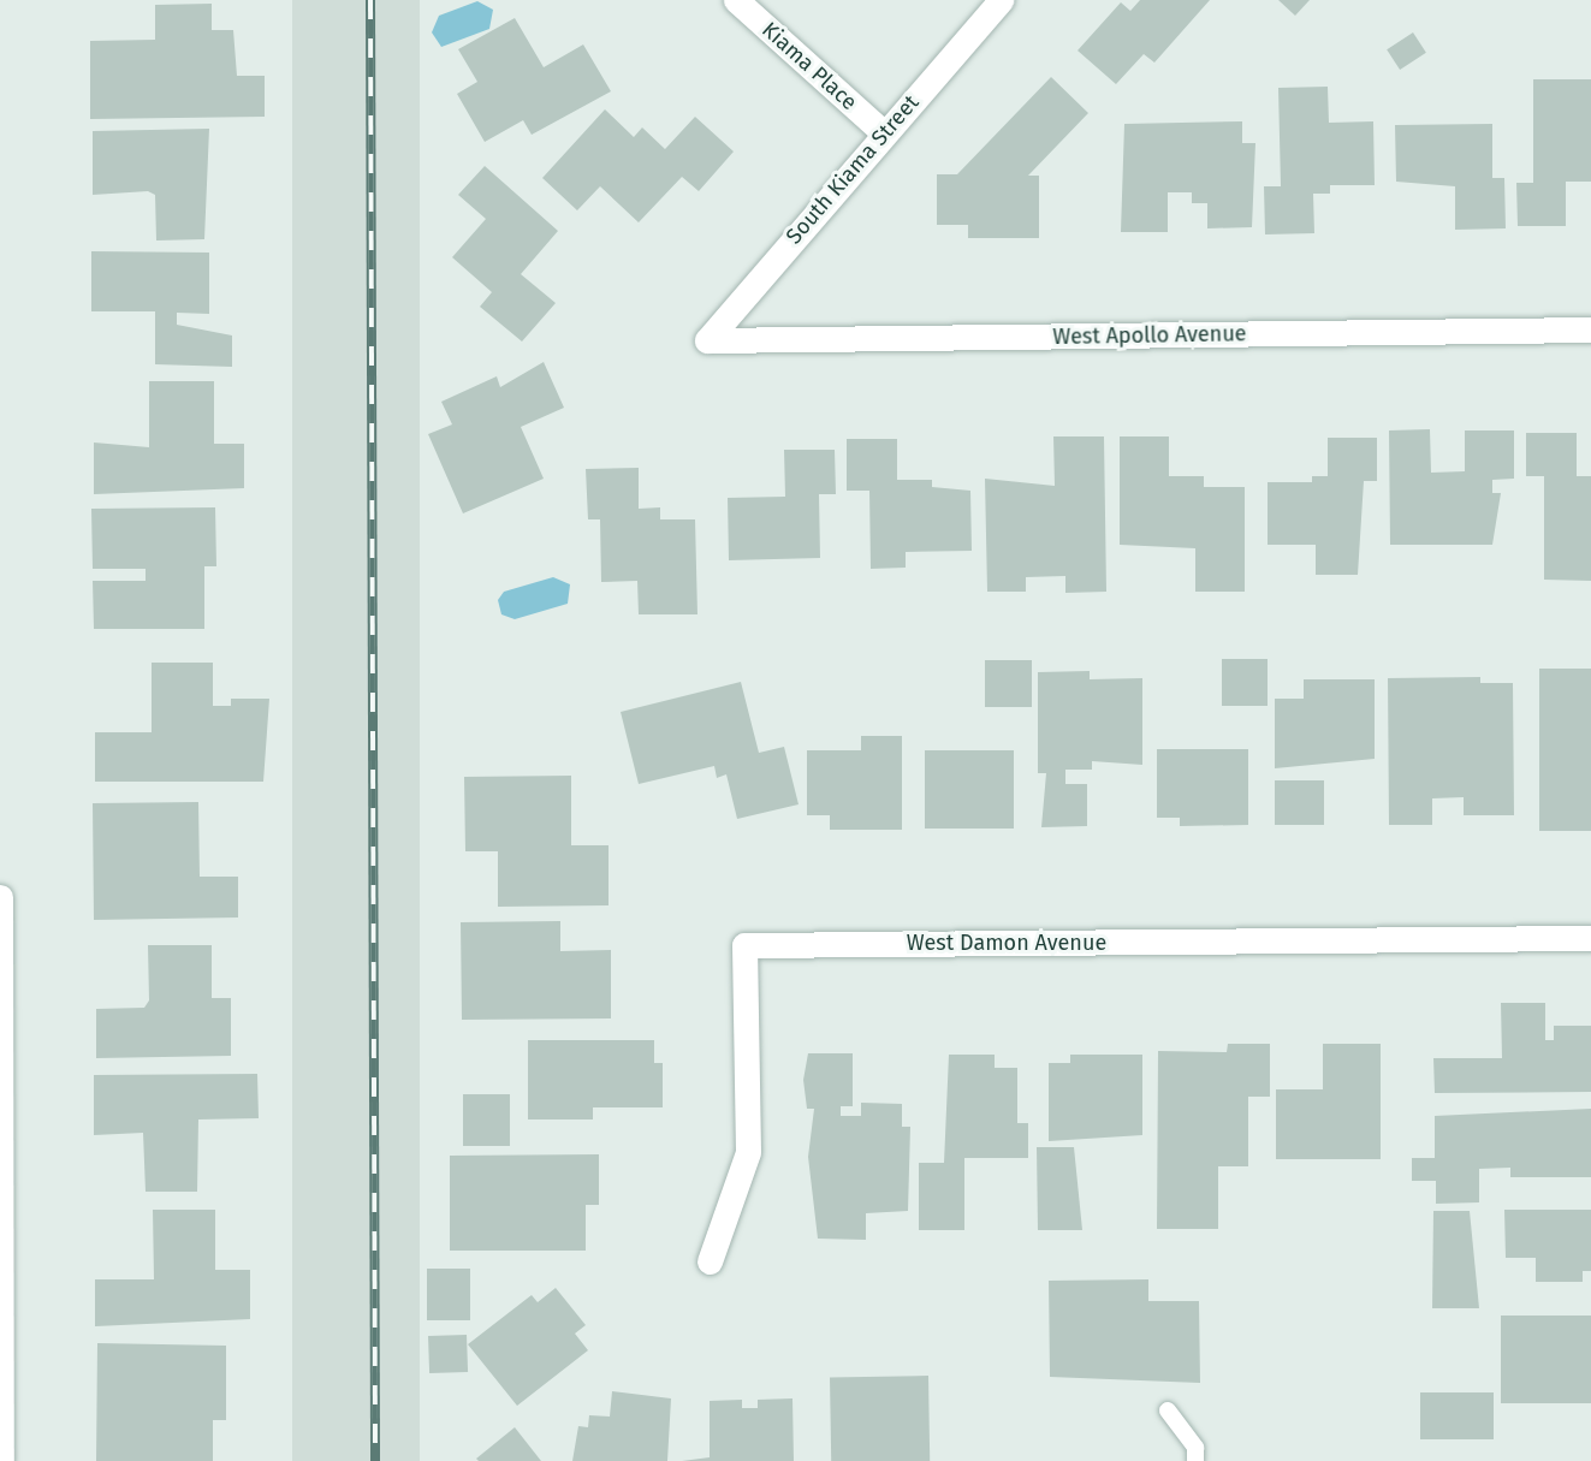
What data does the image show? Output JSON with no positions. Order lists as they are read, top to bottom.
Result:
{
  "streets": {
    "street": [
      "Kiama Place",
      "South Kiama Street",
      "West Apollo Avenue",
      "West Damon Avenue"
    ]
  },
  "crossings": [
    ["Kiama Place", "South Kiama Street"],
    ["South Kiama Street", "West Apollo Avenue"]
  ]
}
